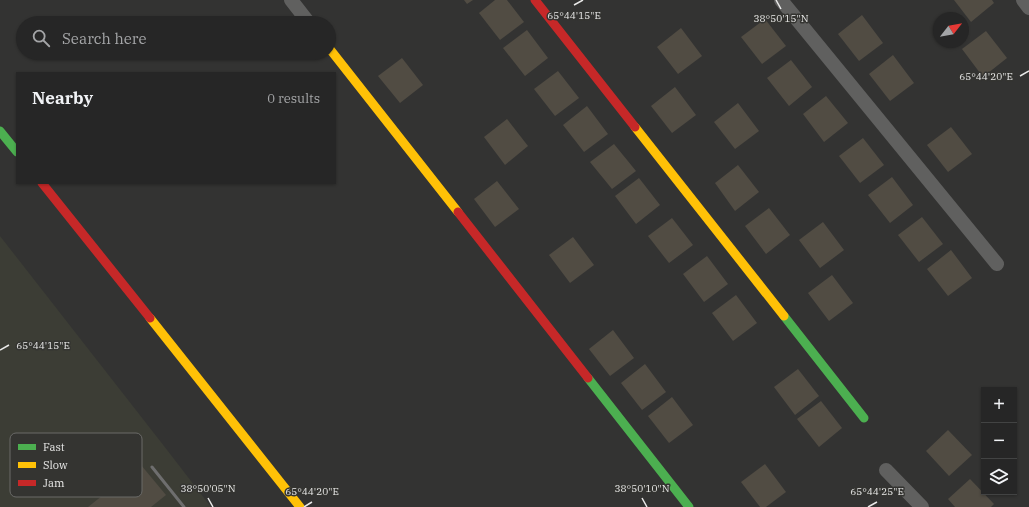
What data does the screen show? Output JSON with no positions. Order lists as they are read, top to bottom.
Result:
{
  "legend": ["Fast", "Slow", "Jam"],
  "north": "top right",
  "page": {
    "search": "Search here",
    "heading": ["Nearby", "0 results"],
    "map_buttons": ["+", "−"]
  },
  "coordinates": [
    "65°44'15\"E",
    "38°50'15\"N",
    "65°44'20\"E",
    "38°50'05\"N",
    "38°50'10\"N",
    "65°44'25\"E"
  ]
}
